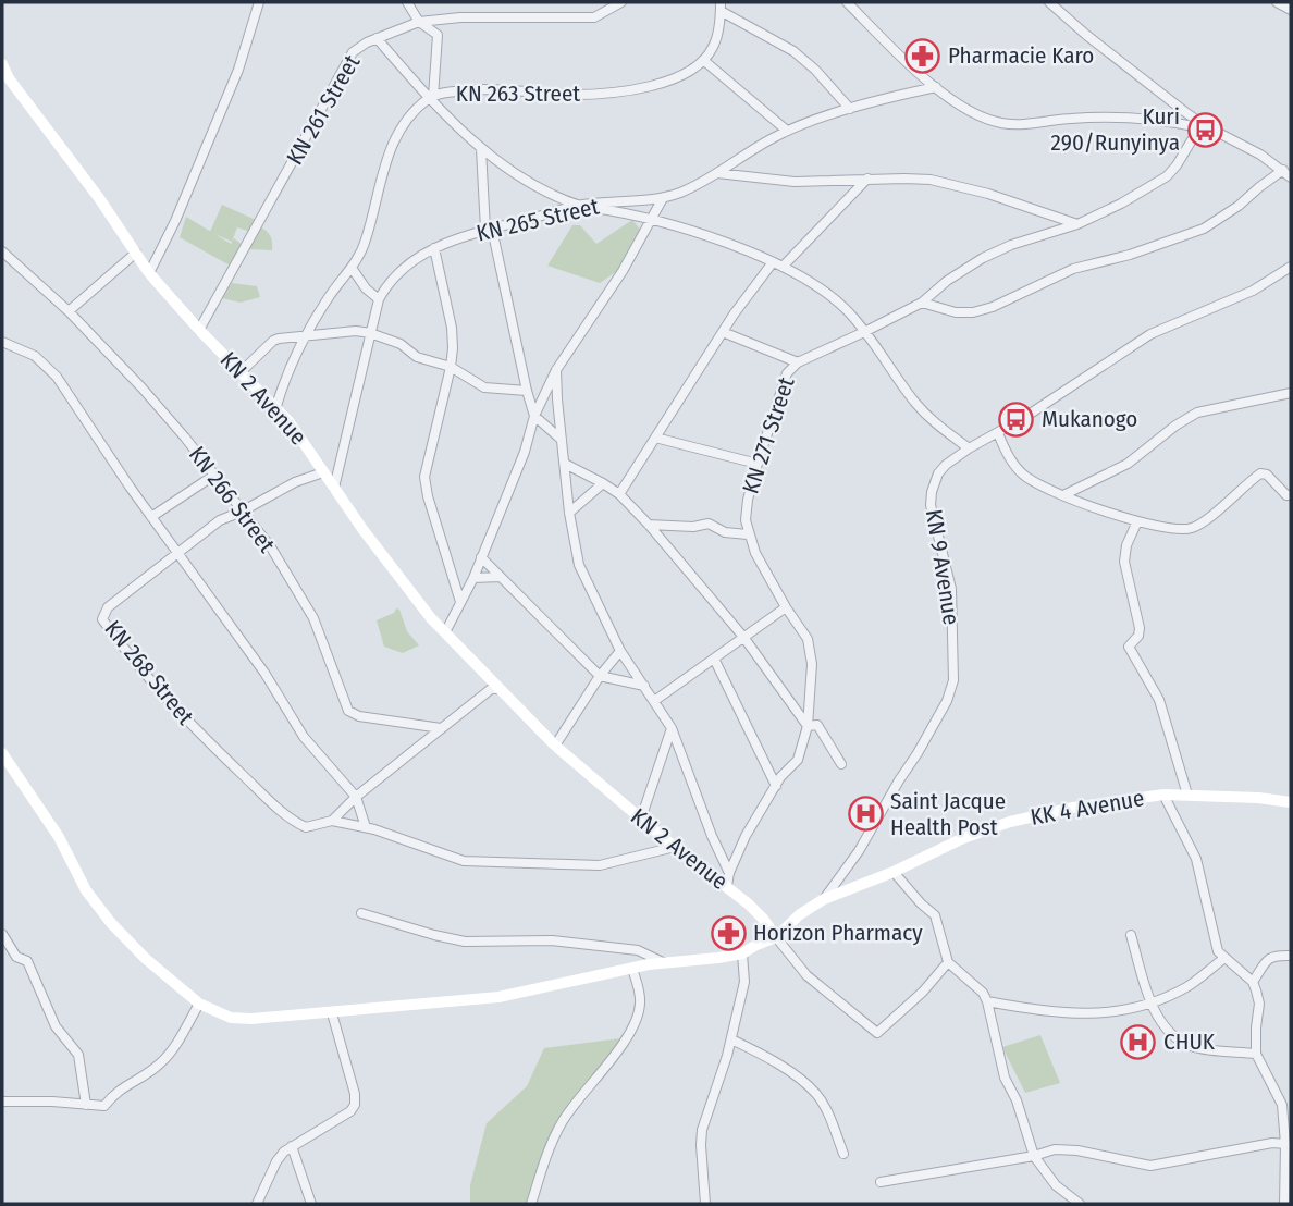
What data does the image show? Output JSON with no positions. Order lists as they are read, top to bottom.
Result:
{
  "streets": {
    "main road": ["KN 2 Avenue", "KK 4 Avenue"],
    "street": [
      "KN 263 Street",
      "KN 261 Street",
      "KN 265 Street",
      "KN 271 Street",
      "KN 266 Street",
      "KN 9 Avenue",
      "KN 268 Street"
    ]
  },
  "crossings": [
    ["KN 263 Street", "KN 2 Avenue"],
    ["KN 261 Street", "KN 2 Avenue"],
    ["KN 265 Street", "KN 2 Avenue"],
    ["KN 2 Avenue", "KN 271 Street"],
    ["KN 2 Avenue", "KN 268 Street"],
    ["KN 2 Avenue", "KK 4 Avenue"],
    ["KN 266 Street", "KN 268 Street"],
    ["KN 9 Avenue", "KK 4 Avenue"]
  ],
  "places": {
    "pharmacy": ["Pharmacie Karo", "Horizon Pharmacy"],
    "bus stop": ["Kuri 290/Runyinya", "Mukanogo"],
    "hospital": ["Saint Jacque Health Post", "CHUK"]
  }
}
